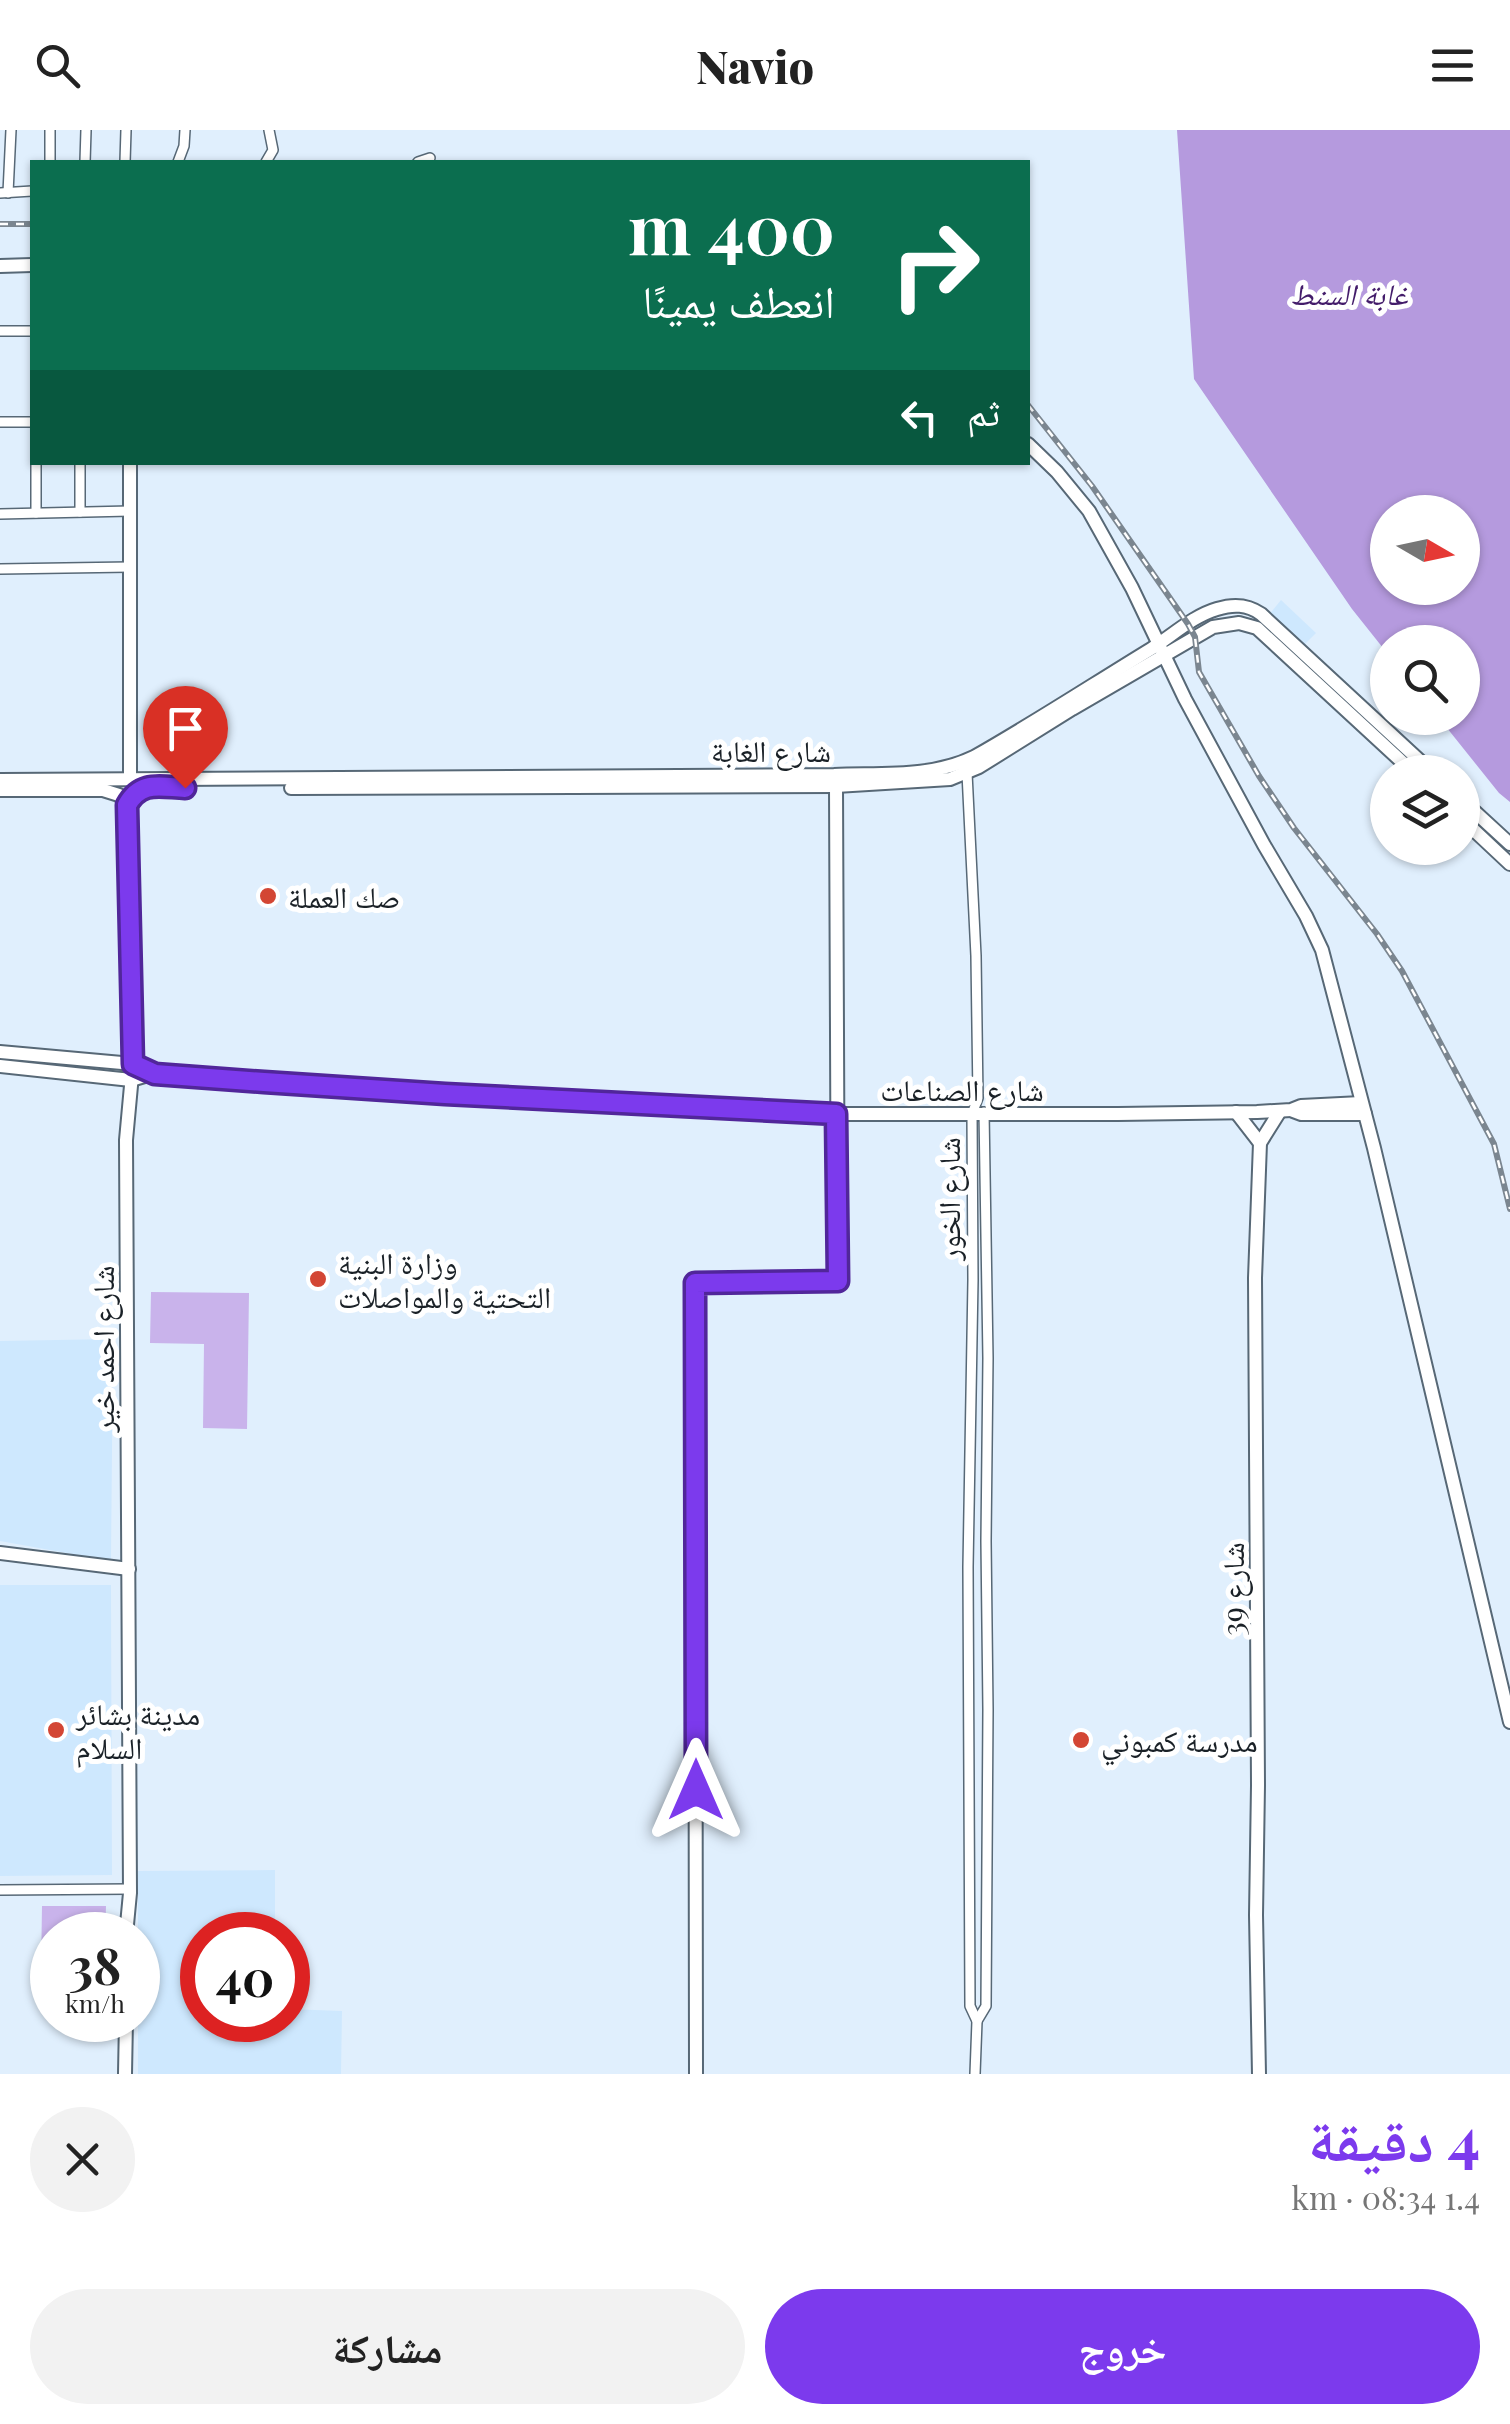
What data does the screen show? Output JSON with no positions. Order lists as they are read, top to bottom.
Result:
{
  "streets": {
    "street": [
      "شارع الغابة",
      "شارع الصناعات",
      "شارع الخور",
      "شارع احمد خير",
      "شارع 39"
    ]
  },
  "crossings": [
    ["شارع الغابة", "شارع الخور"],
    ["شارع الغابة", "شارع احمد خير"],
    ["شارع الصناعات", "شارع الخور"],
    ["شارع الصناعات", "شارع 39"]
  ],
  "parks": ["غابة السنط"],
  "places": [
    "صك العملة",
    "وزارة البنية التحتية والمواصلات",
    "مدينة بشائر السلام",
    "مدرسة كمبوني"
  ],
  "north": "right",
  "page": {
    "header": "Navio",
    "turn": ["400 m", "انعطف يمينًا"],
    "then": "ثم",
    "speed": "38 km/h",
    "limit": "40",
    "heading": ["4 دقيقة", "1.4 km · 08:34"],
    "buttons": ["خروج", "مشاركة"]
  }
}
